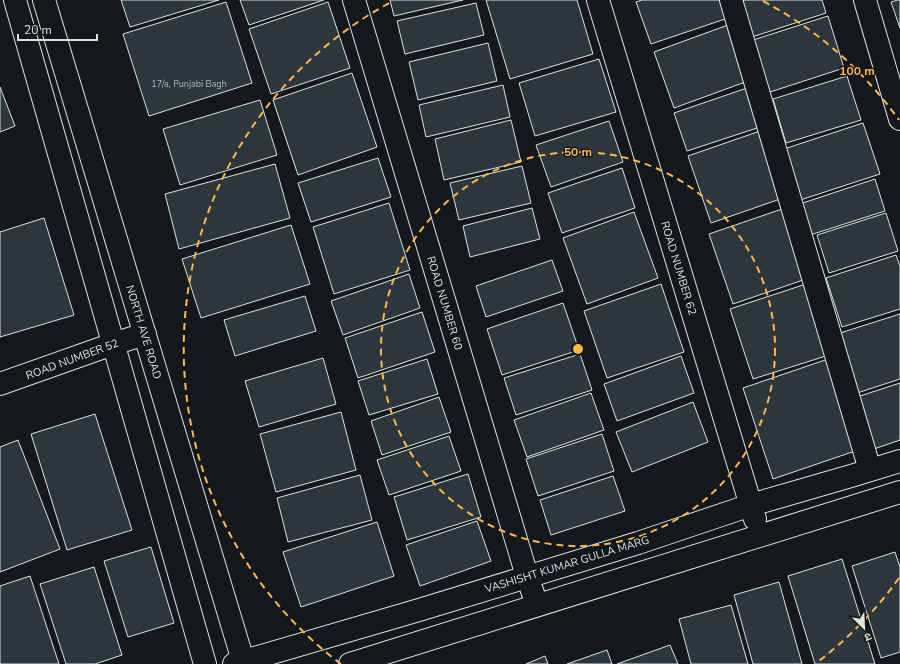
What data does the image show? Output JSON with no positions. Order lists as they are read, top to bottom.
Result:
{
  "streets": {
    "street": [
      "ROAD NUMBER 62",
      "ROAD NUMBER 60",
      "NORTH AVE ROAD",
      "ROAD NUMBER 52",
      "VASHISHT KUMAR GULLA MARG"
    ]
  },
  "crossings": [
    ["ROAD NUMBER 62", "VASHISHT KUMAR GULLA MARG"],
    ["ROAD NUMBER 60", "VASHISHT KUMAR GULLA MARG"],
    ["NORTH AVE ROAD", "ROAD NUMBER 52"],
    ["NORTH AVE ROAD", "VASHISHT KUMAR GULLA MARG"]
  ],
  "house_numbers": ["17/a, Punjabi Bagh"],
  "scale_bar": "20 m",
  "north": "bottom right",
  "rings": ["100 m", "50 m"]
}
